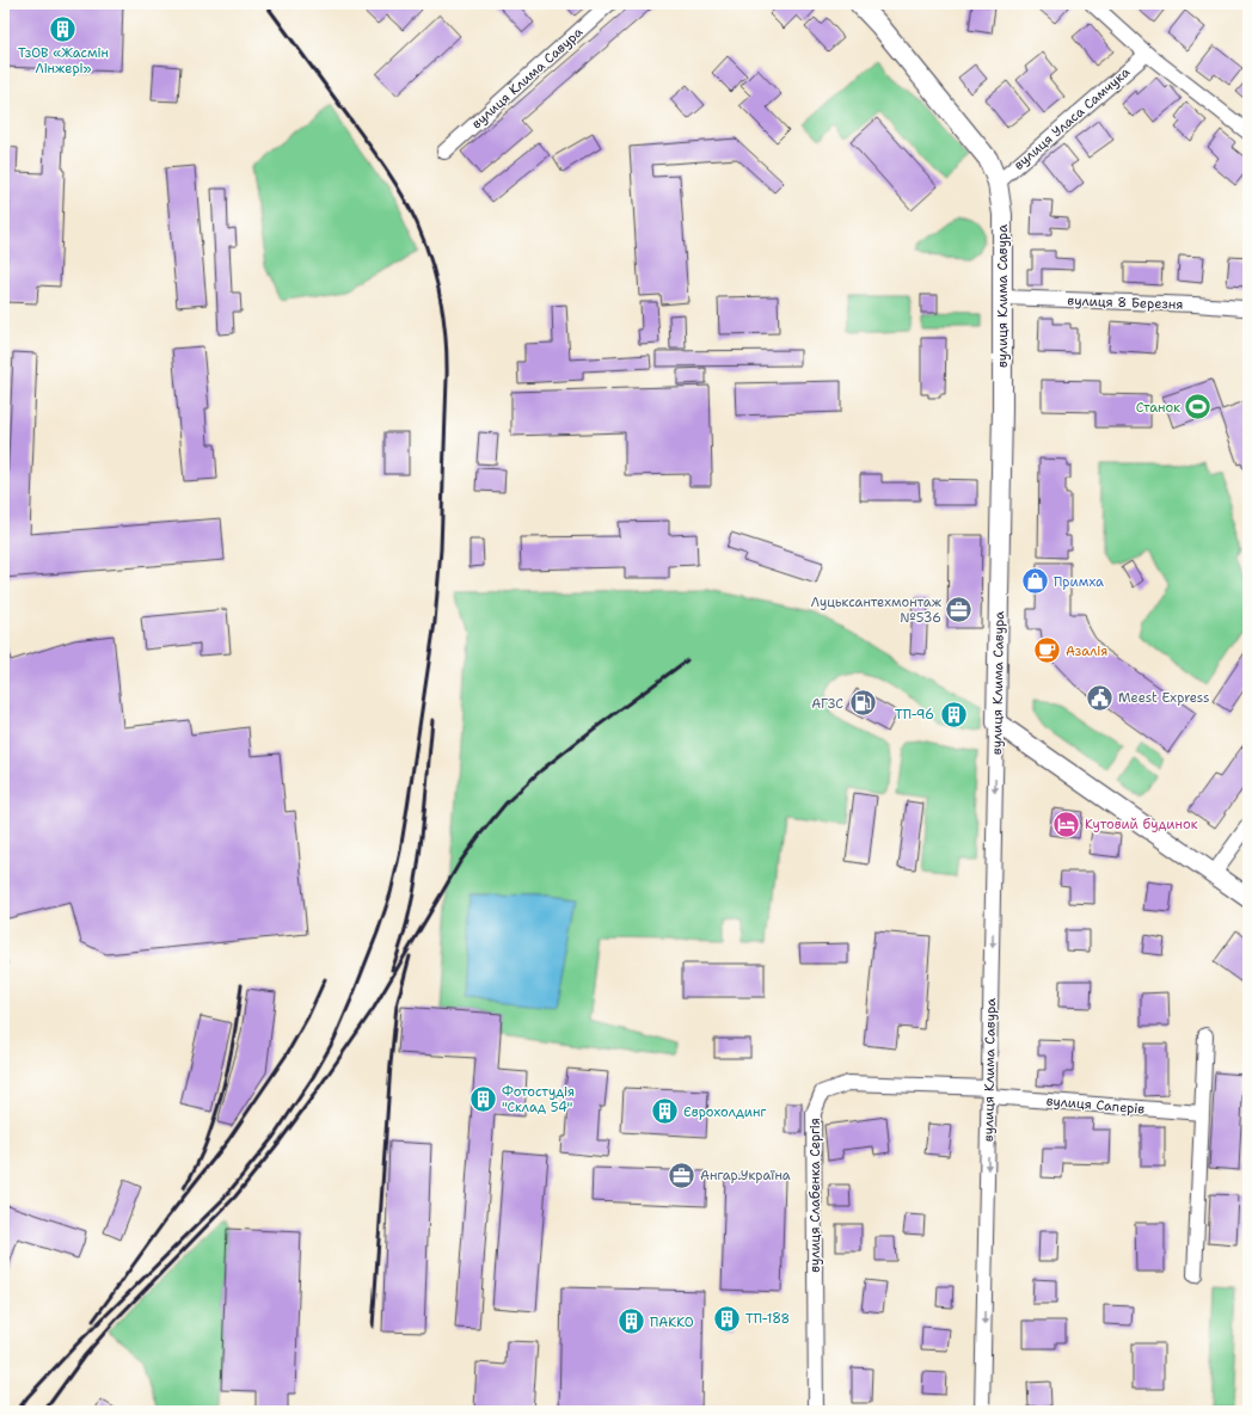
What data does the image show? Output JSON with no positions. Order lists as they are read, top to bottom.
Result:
{
  "streets": {
    "street": [
      "вулиця Клима Савура",
      "вулиця Уласа Самчука",
      "вулиця 8 Березня",
      "вулиця Саперів",
      "вулиця Слабенка Сергія"
    ]
  },
  "crossings": [
    ["вулиця Клима Савура", "вулиця Уласа Самчука"],
    ["вулиця Клима Савура", "вулиця 8 Березня"],
    ["вулиця Клима Савура", "вулиця Саперів"],
    ["вулиця Клима Савура", "вулиця Слабенка Сергія"],
    ["вулиця Саперів", "вулиця Слабенка Сергія"]
  ],
  "one_way": ["вулиця Клима Савура"],
  "places": {
    "building": [
      "ТзОВ «Жасмін Лінжері»",
      "ТП-96",
      "Фотостудія \"Склад 54\"",
      "Єврохолдинг",
      "ТП-188",
      "ПАККО"
    ],
    "sports": ["Станок"],
    "shop": ["Примха"],
    "office": ["Луцьксантехмонтаж №536", "Ангар.Україна"],
    "cafe": ["Азалія"],
    "public building": ["Meest Express"],
    "fuel station": ["АГЗС"],
    "hotel": ["Кутовий будинок"]
  }
}
